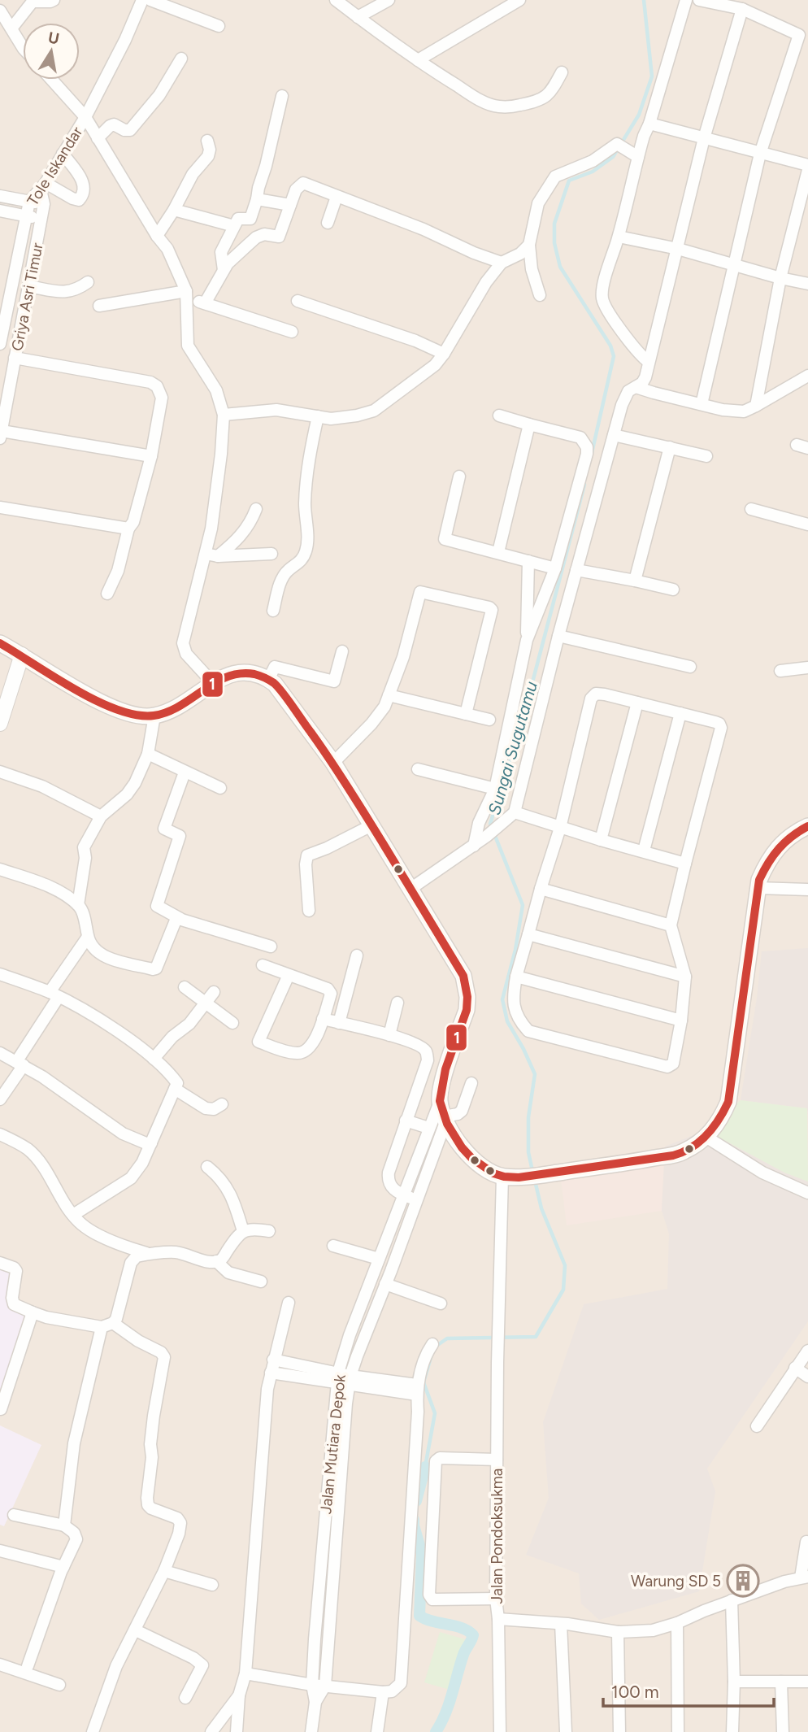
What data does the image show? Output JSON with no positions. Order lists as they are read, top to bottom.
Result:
{
  "streets": {
    "street": [
      "Tole Iskandar",
      "Griya Asri Timur",
      "Jalan Mutiara Depok",
      "Jalan Pondoksukma"
    ]
  },
  "crossings": [
    ["Tole Iskandar", "Griya Asri Timur"]
  ],
  "water": ["Sungai Sugutamu"],
  "places": {
    "building": ["Warung SD 5"]
  },
  "lines": ["transit line 1"],
  "scale_bar": "100 m",
  "north": "top"
}
